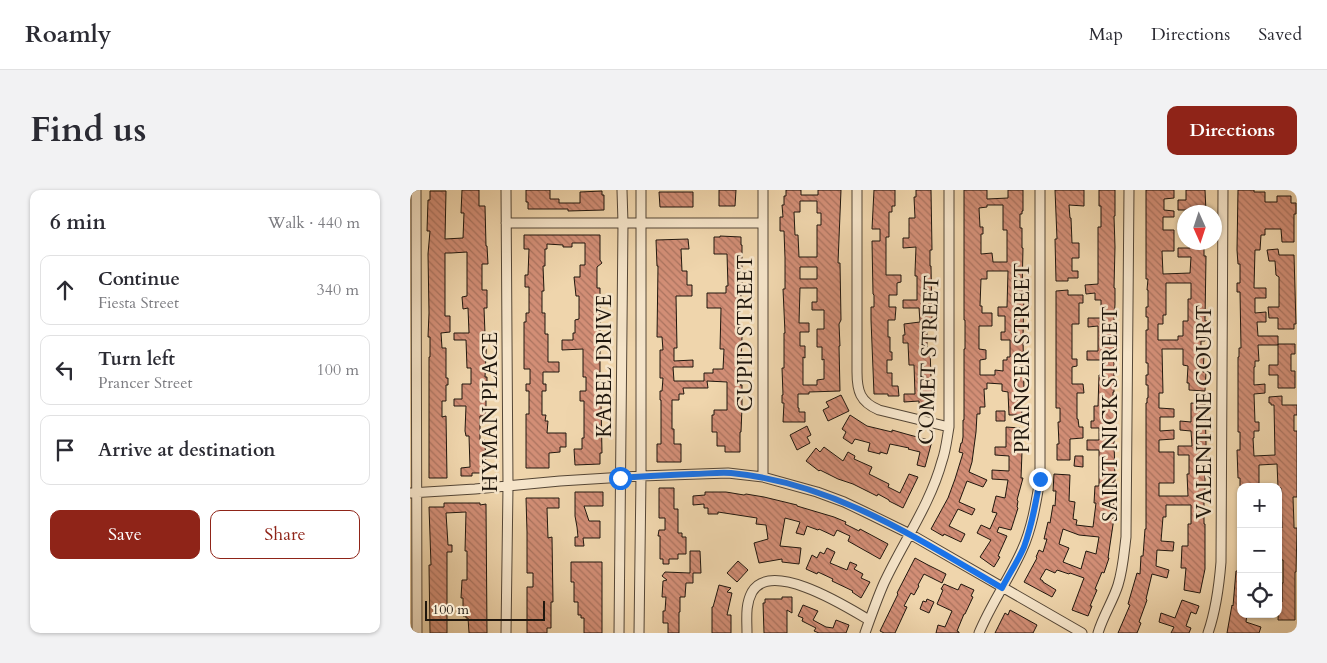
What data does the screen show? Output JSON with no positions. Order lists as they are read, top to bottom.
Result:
{
  "streets": {
    "street": [
      "CUPID STREET",
      "PRANCER STREET",
      "COMET STREET",
      "KABEL DRIVE",
      "HYMAN PLACE",
      "VALENTINE COURT",
      "SAINT NICK STREET"
    ]
  },
  "scale_bar": "100 m",
  "north": "bottom",
  "page": {
    "header": "Roamly",
    "nav": ["Map", "Directions", "Saved"],
    "title": "Find us",
    "buttons": [
      "Directions",
      ["Save", "Share"]
    ],
    "heading": ["6 min", "Walk · 440 m"],
    "list": [
      ["Continue", "Fiesta Street", "340 m"],
      ["Turn left", "Prancer Street", "100 m"],
      "Arrive at destination"
    ],
    "map_buttons": ["+", "−"],
    "scale": "100 m"
  }
}
